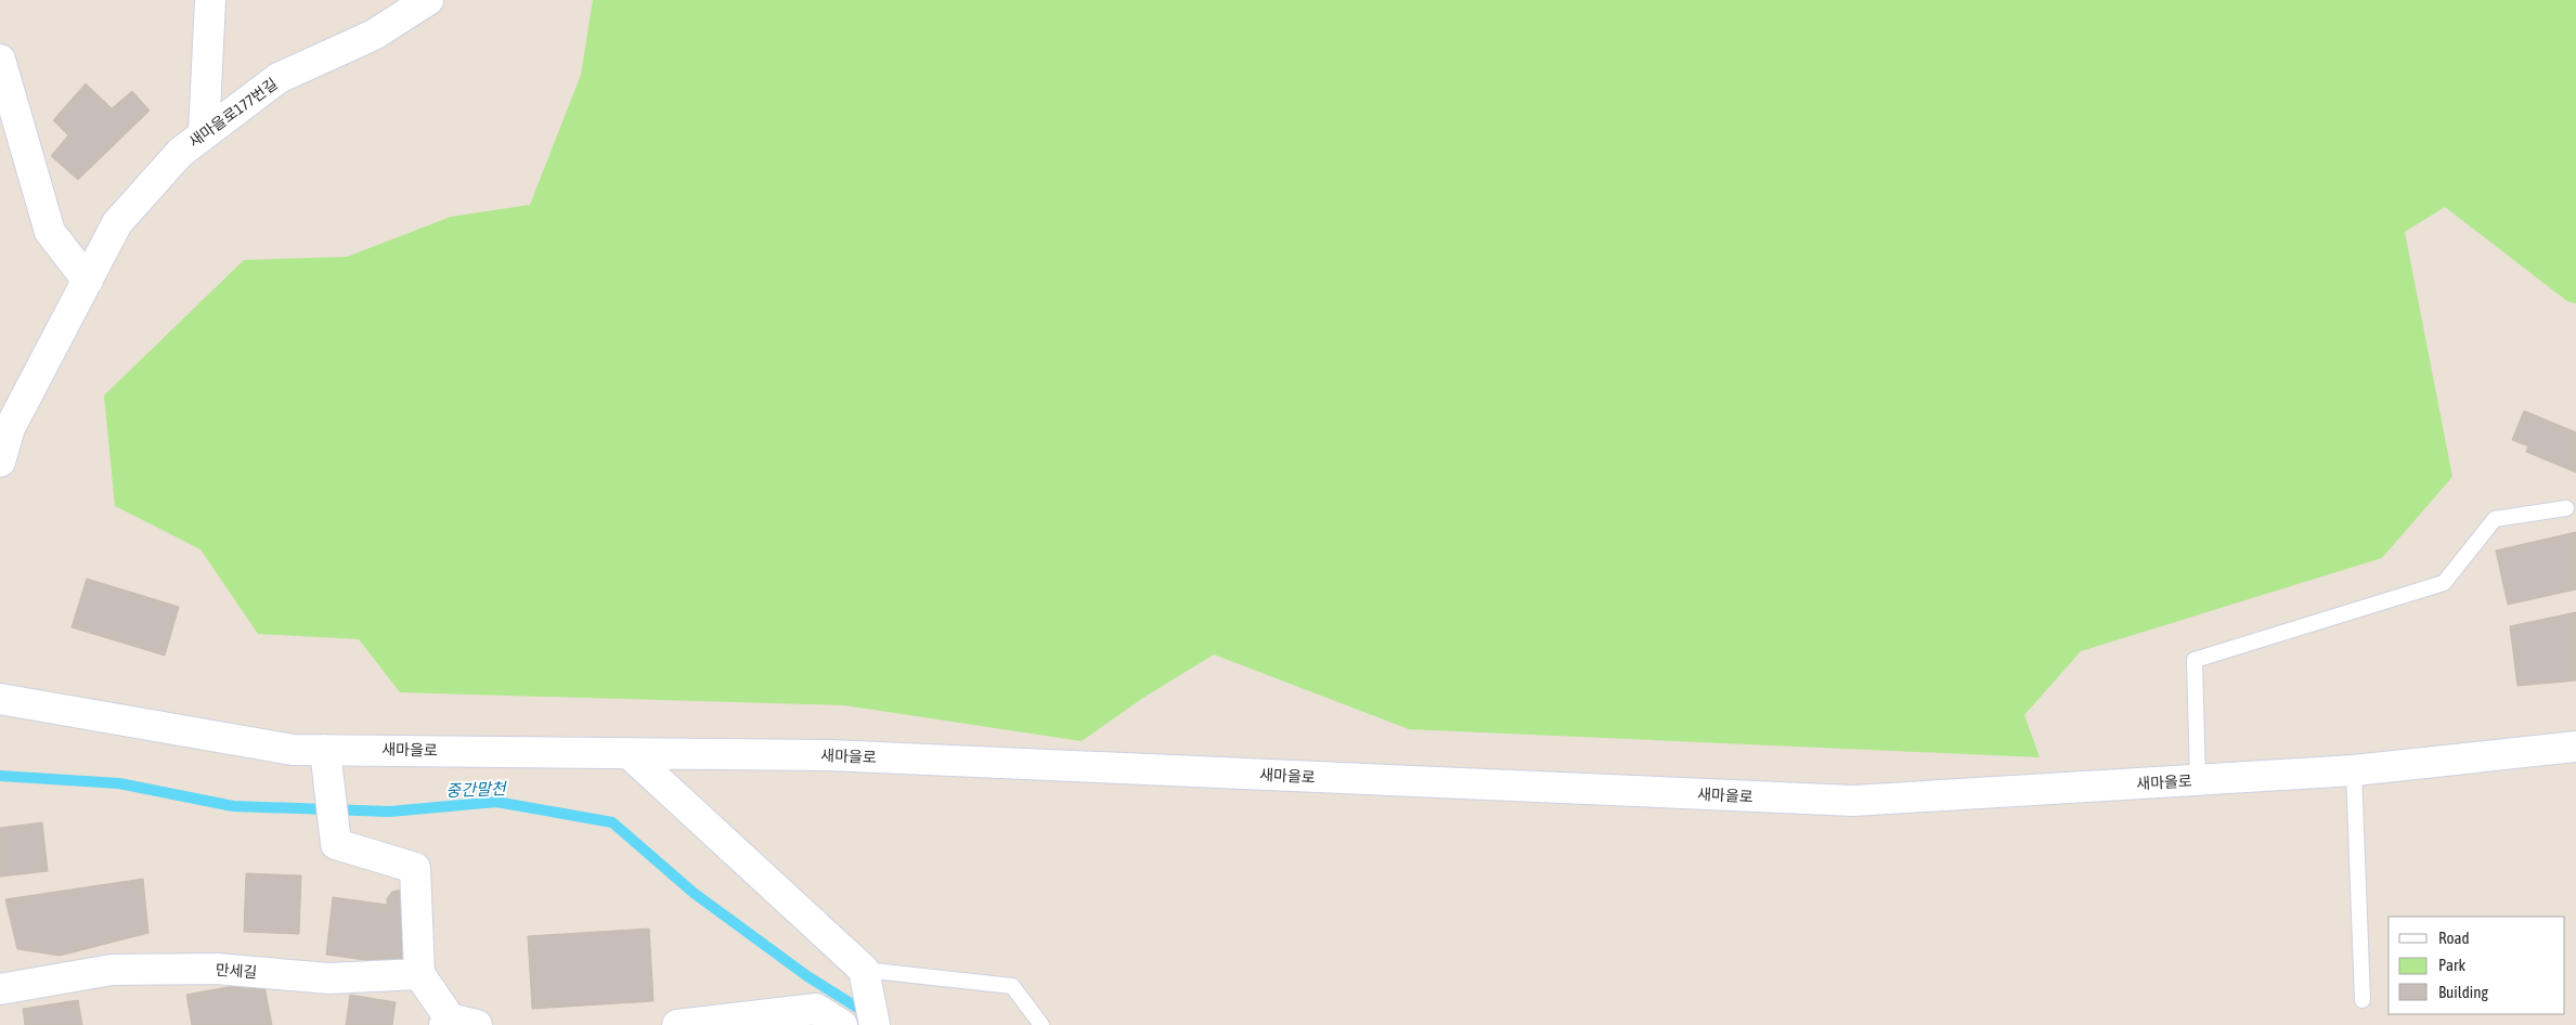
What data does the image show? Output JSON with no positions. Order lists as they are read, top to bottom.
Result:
{
  "streets": {
    "street": ["새마을로177번길", "새마을로", "만세길"]
  },
  "water": ["중간말천"],
  "legend": ["Road", "Park", "Building"]
}
